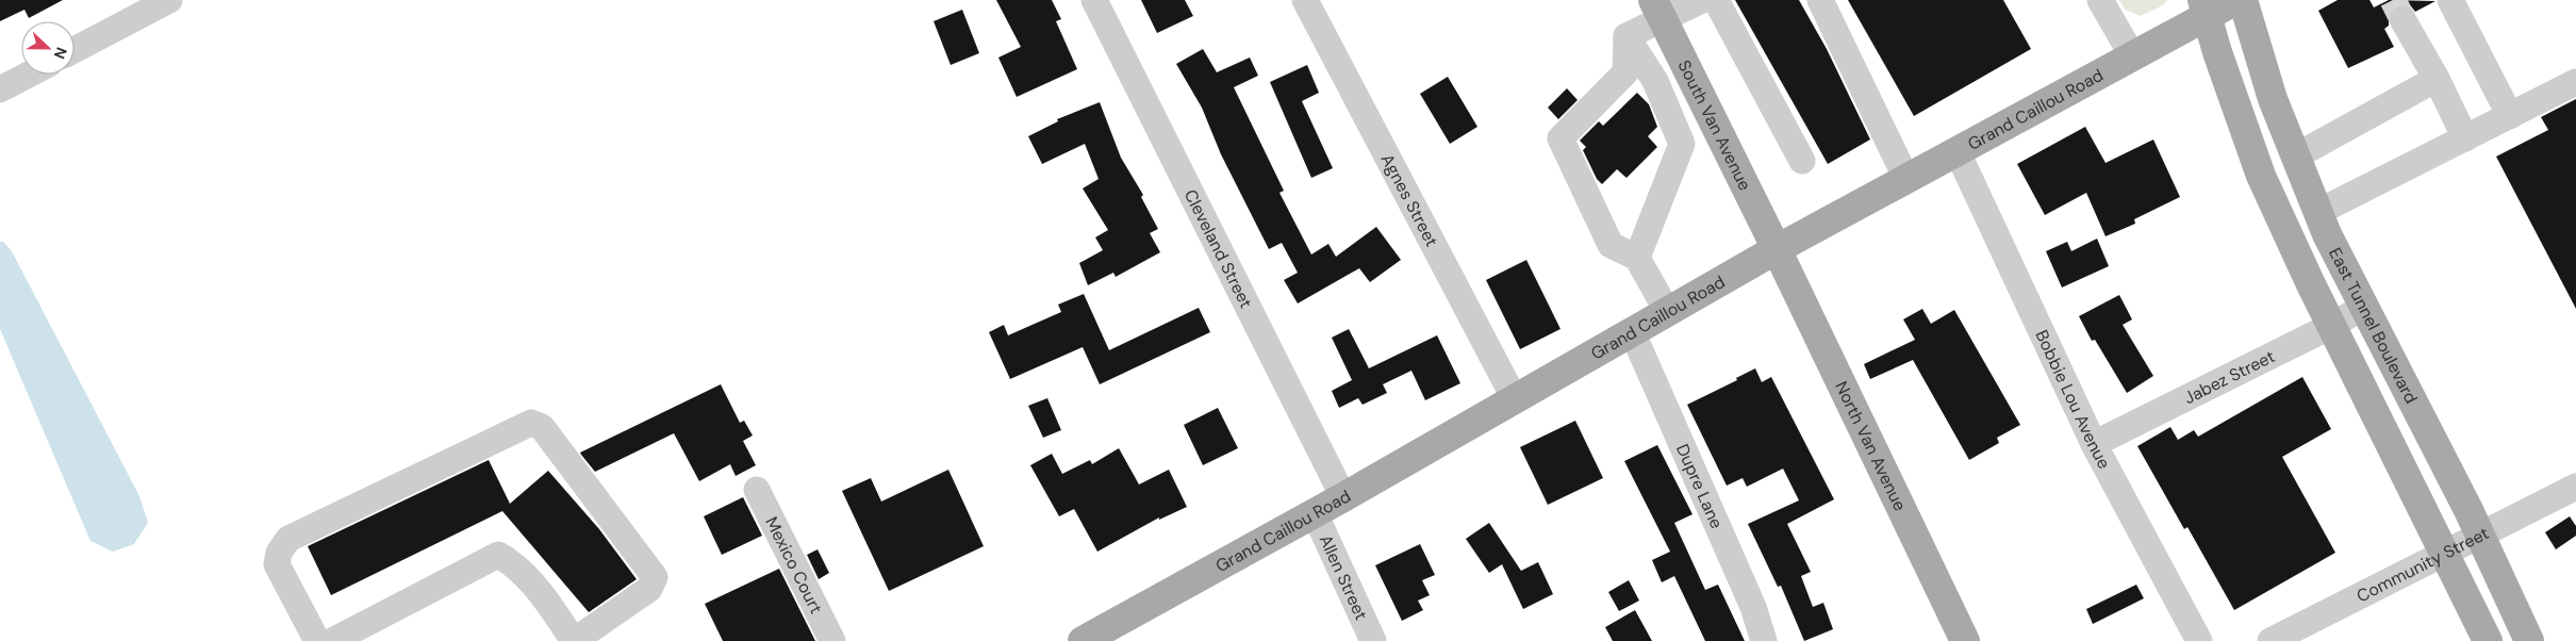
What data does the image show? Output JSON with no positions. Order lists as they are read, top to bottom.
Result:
{
  "streets": {
    "main road": [
      "Grand Caillou Road",
      "South Van Avenue",
      "East Tunnel Boulevard",
      "North Van Avenue"
    ],
    "street": [
      "Agnes Street",
      "Cleveland Street",
      "Jabez Street",
      "Bobbie Lou Avenue",
      "Dupre Lane",
      "Community Street",
      "Mexico Court",
      "Allen Street"
    ]
  },
  "crossings": [
    ["Grand Caillou Road", "South Van Avenue"],
    ["Grand Caillou Road", "Agnes Street"],
    ["Grand Caillou Road", "Cleveland Street"],
    ["Grand Caillou Road", "Bobbie Lou Avenue"],
    ["Grand Caillou Road", "North Van Avenue"],
    ["Grand Caillou Road", "Dupre Lane"],
    ["Grand Caillou Road", "Allen Street"],
    ["South Van Avenue", "North Van Avenue"],
    ["East Tunnel Boulevard", "Jabez Street"],
    ["East Tunnel Boulevard", "Community Street"],
    ["Jabez Street", "Bobbie Lou Avenue"]
  ],
  "north": "right"
}
